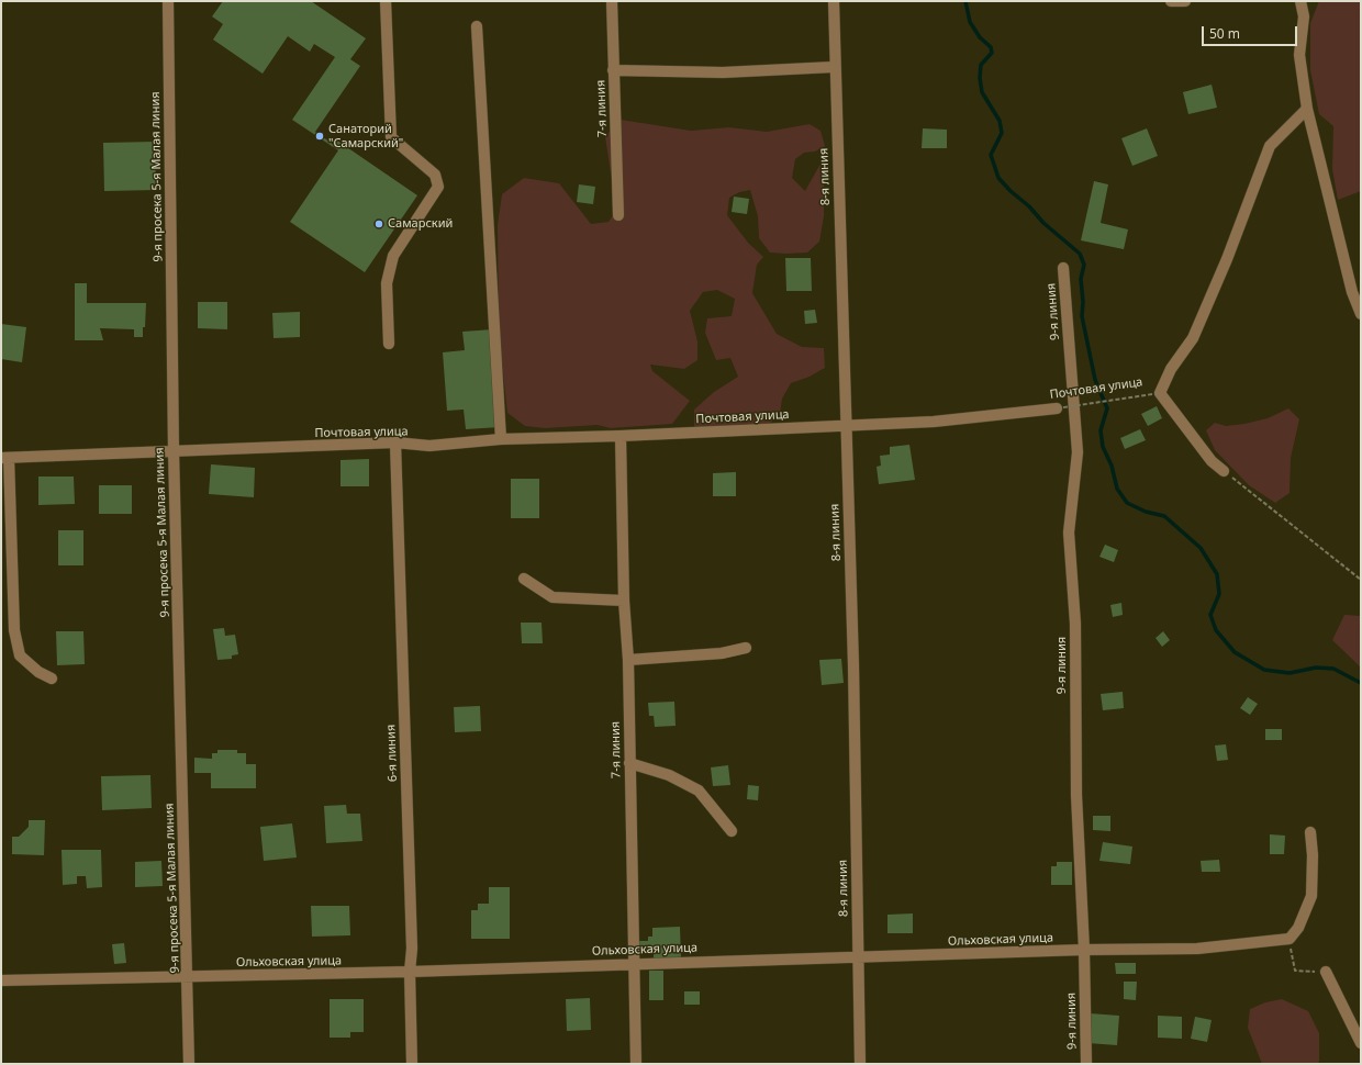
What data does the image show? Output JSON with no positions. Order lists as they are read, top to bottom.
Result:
{
  "streets": {
    "street": [
      "7-я линия",
      "9-я просека 5-я Малая линия",
      "8-я линия",
      "9-я линия",
      "Почтовая улица",
      "6-я линия",
      "Ольховская улица"
    ]
  },
  "crossings": [
    ["7-я линия", "Почтовая улица"],
    ["7-я линия", "Ольховская улица"],
    ["9-я просека 5-я Малая линия", "Почтовая улица"],
    ["9-я просека 5-я Малая линия", "Ольховская улица"],
    ["8-я линия", "Почтовая улица"],
    ["8-я линия", "Ольховская улица"],
    ["9-я линия", "Ольховская улица"],
    ["Почтовая улица", "6-я линия"],
    ["6-я линия", "Ольховская улица"]
  ],
  "places": ["Санаторий \"Самарский\"", "Самарский"],
  "scale_bar": "50 m"
}
